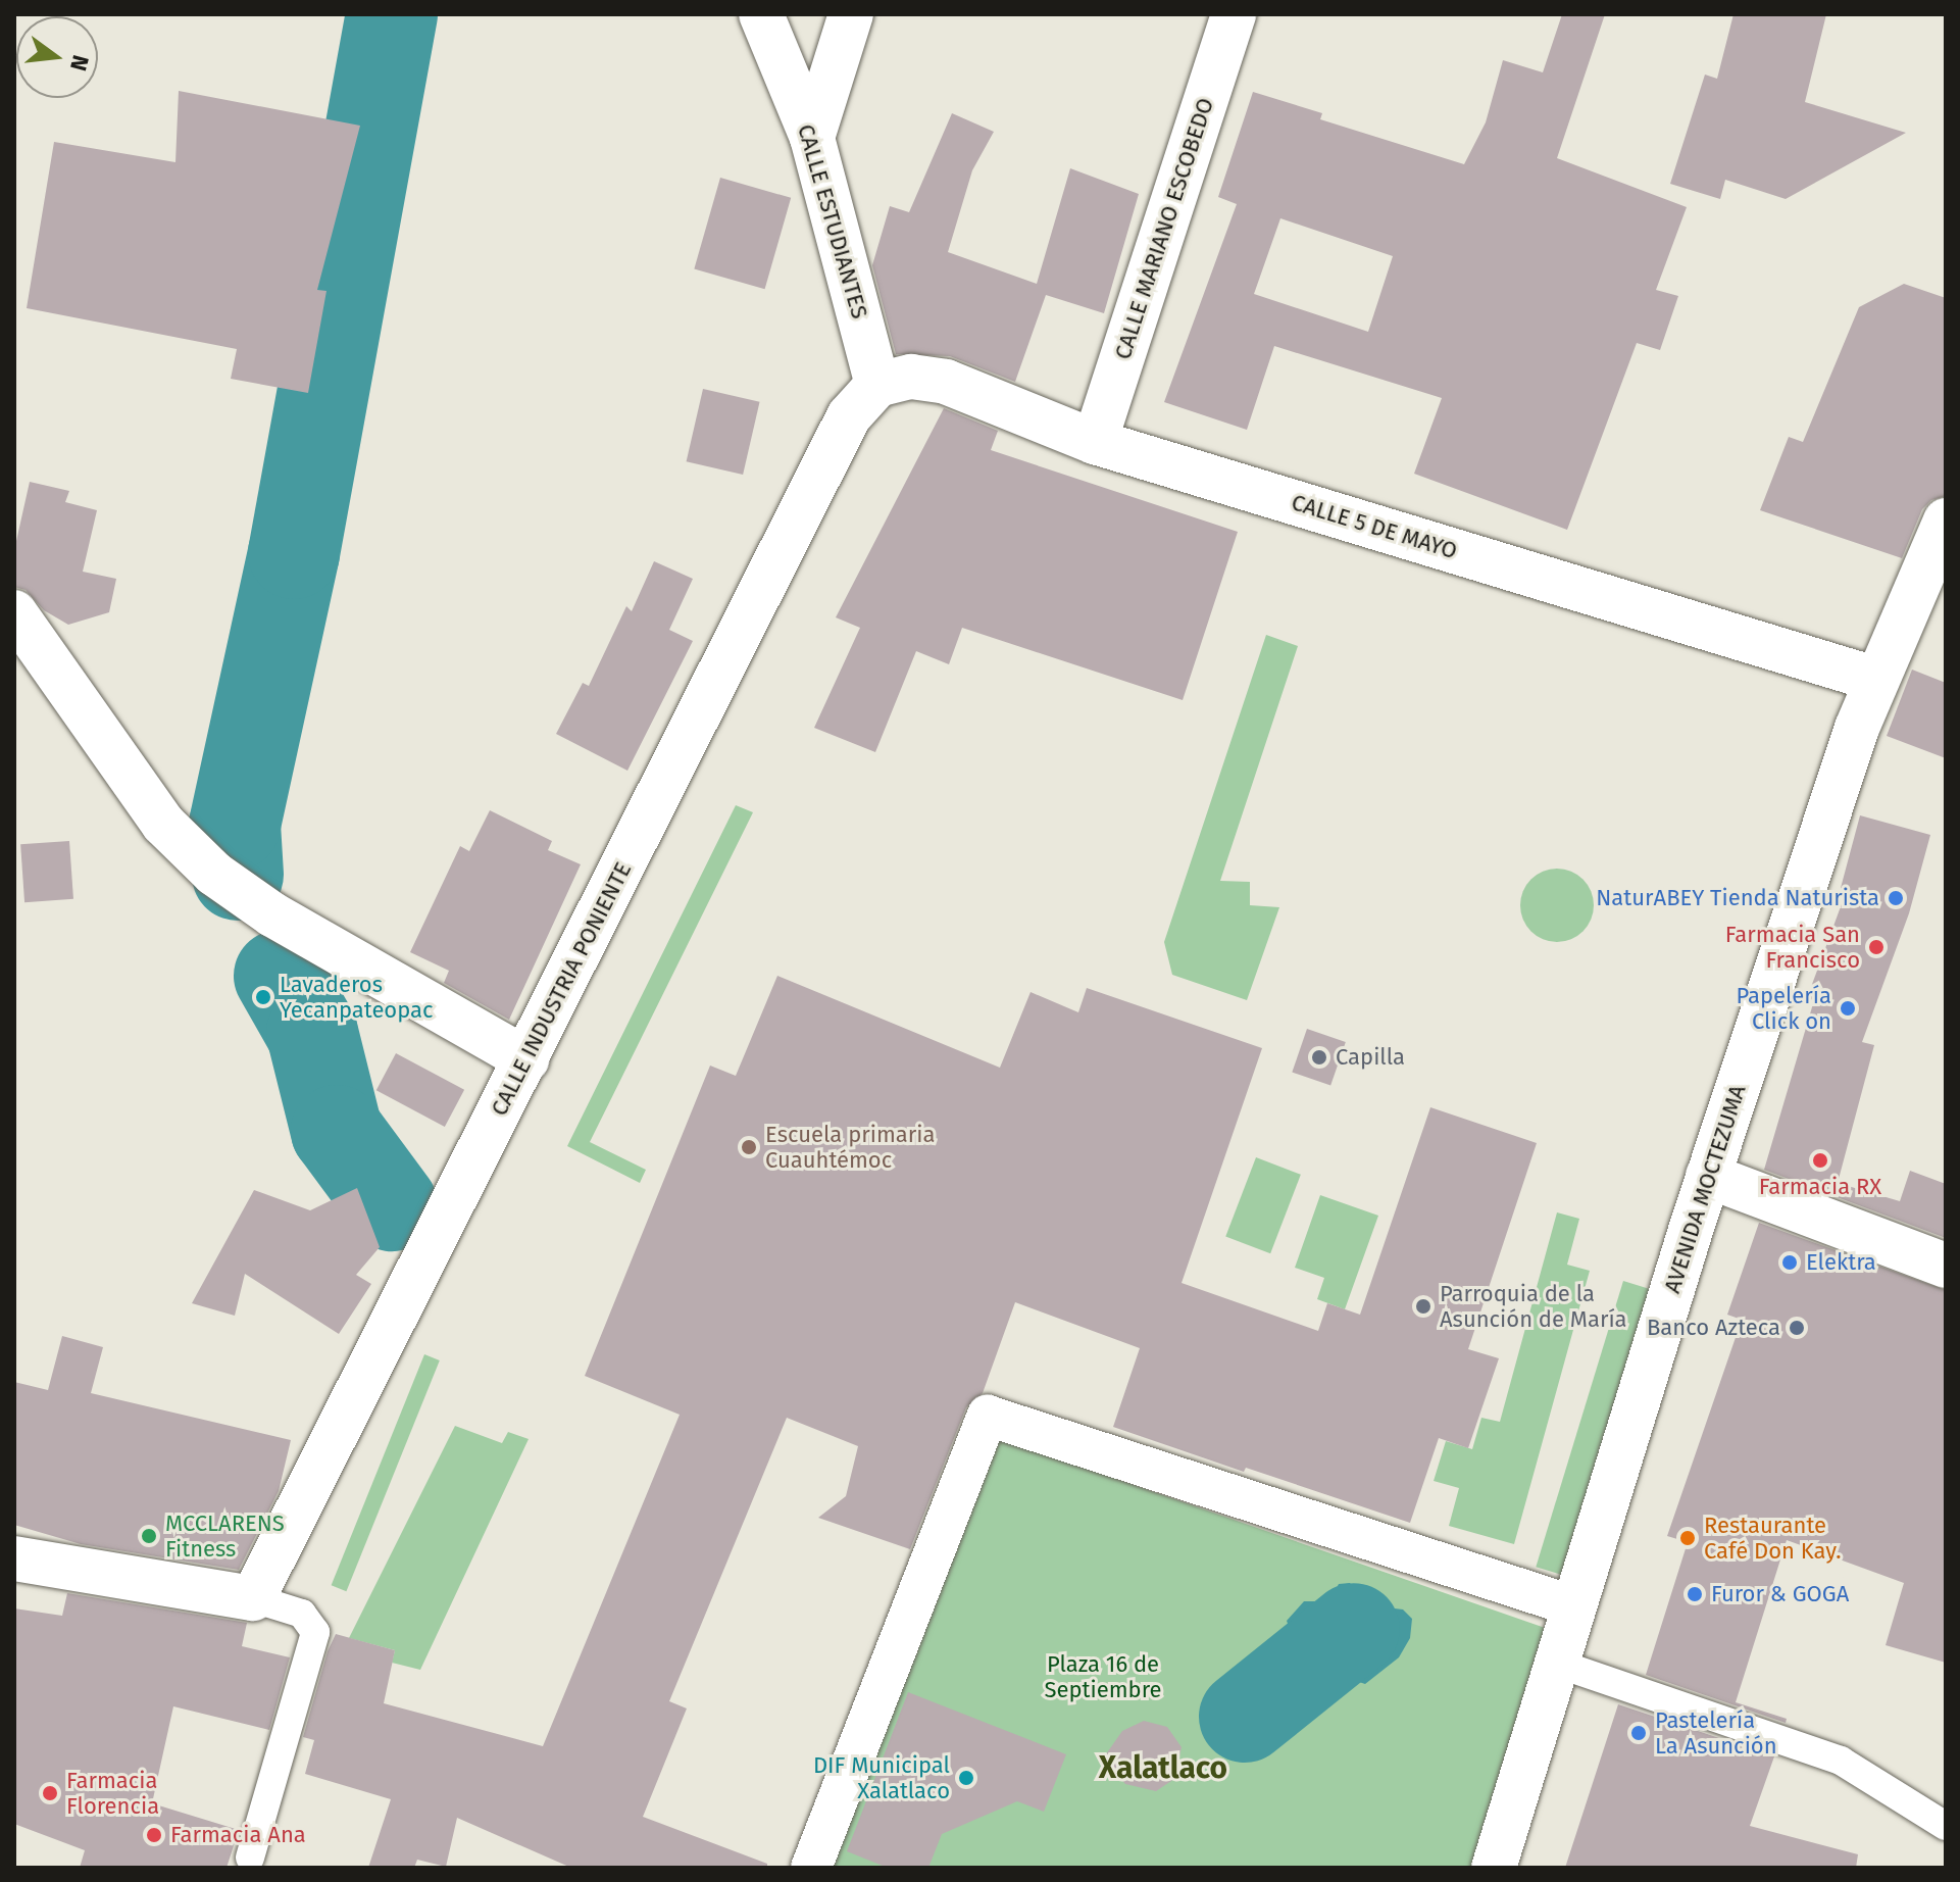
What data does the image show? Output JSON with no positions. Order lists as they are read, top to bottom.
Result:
{
  "streets": {
    "street": [
      "CALLE ESTUDIANTES",
      "CALLE MARIANO ESCOBEDO",
      "CALLE 5 DE MAYO",
      "CALLE INDUSTRIA PONIENTE",
      "AVENIDA MOCTEZUMA"
    ]
  },
  "crossings": [
    ["CALLE ESTUDIANTES", "CALLE 5 DE MAYO"],
    ["CALLE ESTUDIANTES", "CALLE INDUSTRIA PONIENTE"],
    ["CALLE MARIANO ESCOBEDO", "CALLE 5 DE MAYO"],
    ["CALLE 5 DE MAYO", "CALLE INDUSTRIA PONIENTE"],
    ["CALLE 5 DE MAYO", "AVENIDA MOCTEZUMA"]
  ],
  "districts": ["Xalatlaco"],
  "parks": ["Plaza 16 de Septiembre"],
  "places": [
    "NaturABEY Tienda Naturista",
    "Farmacia San Francisco",
    "Lavaderos Yecanpateopac",
    "Papelería Click on",
    "Capilla",
    "Escuela primaria Cuauhtémoc",
    "Farmacia RX",
    "Elektra",
    "Parroquia de la Asunción de María",
    "Banco Azteca",
    "MCCLARENS Fitness",
    "Restaurante Café Don Kay.",
    "Furor & GOGA",
    "Pastelería La Asunción",
    "DIF Municipal Xalatlaco",
    "Farmacia Florencia",
    "Farmacia Ana"
  ],
  "north": "right"
}
